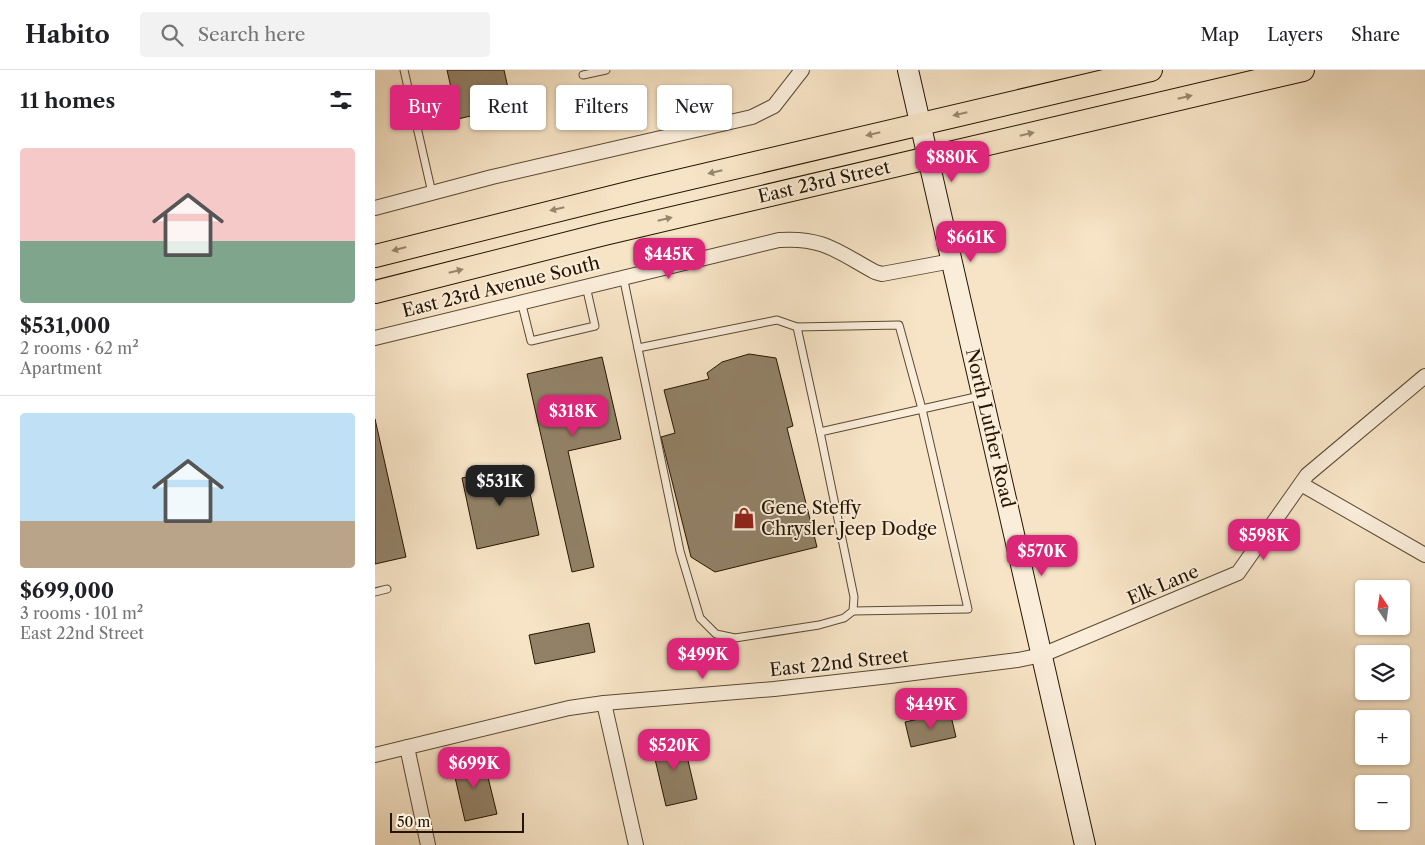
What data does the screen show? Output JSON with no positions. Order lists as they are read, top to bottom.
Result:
{
  "streets": {
    "main road": ["East 23rd Street"],
    "street": [
      "East 23rd Avenue South",
      "North Luther Road",
      "Elk Lane",
      "East 22nd Street"
    ]
  },
  "crossings": [
    ["East 23rd Street", "North Luther Road"],
    ["East 23rd Avenue South", "North Luther Road"],
    ["North Luther Road", "Elk Lane"],
    ["North Luther Road", "East 22nd Street"],
    ["Elk Lane", "East 22nd Street"]
  ],
  "places": {
    "shop": ["Gene Steffy Chrysler Jeep Dodge"]
  },
  "scale_bar": "50 m",
  "north": "top",
  "page": {
    "header": "Habito",
    "search": "Search here",
    "nav": ["Map", "Layers", "Share"],
    "heading": "11 homes",
    "chip": [
      "Buy",
      "Rent",
      "Filters",
      "New"
    ],
    "list": [
      {
        "name": "$531,000",
        "note": "2 rooms · 62 m² · Apartment"
      },
      {
        "name": "$699,000",
        "note": "3 rooms · 101 m² · East 22nd Street"
      }
    ],
    "price": [
      "$880K",
      "$661K",
      "$445K",
      "$318K",
      "$531K",
      "$598K",
      "$570K",
      "$499K",
      "$449K",
      "$520K",
      "$699K"
    ],
    "map_buttons": ["+", "−"],
    "scale": "50 m"
  }
}
